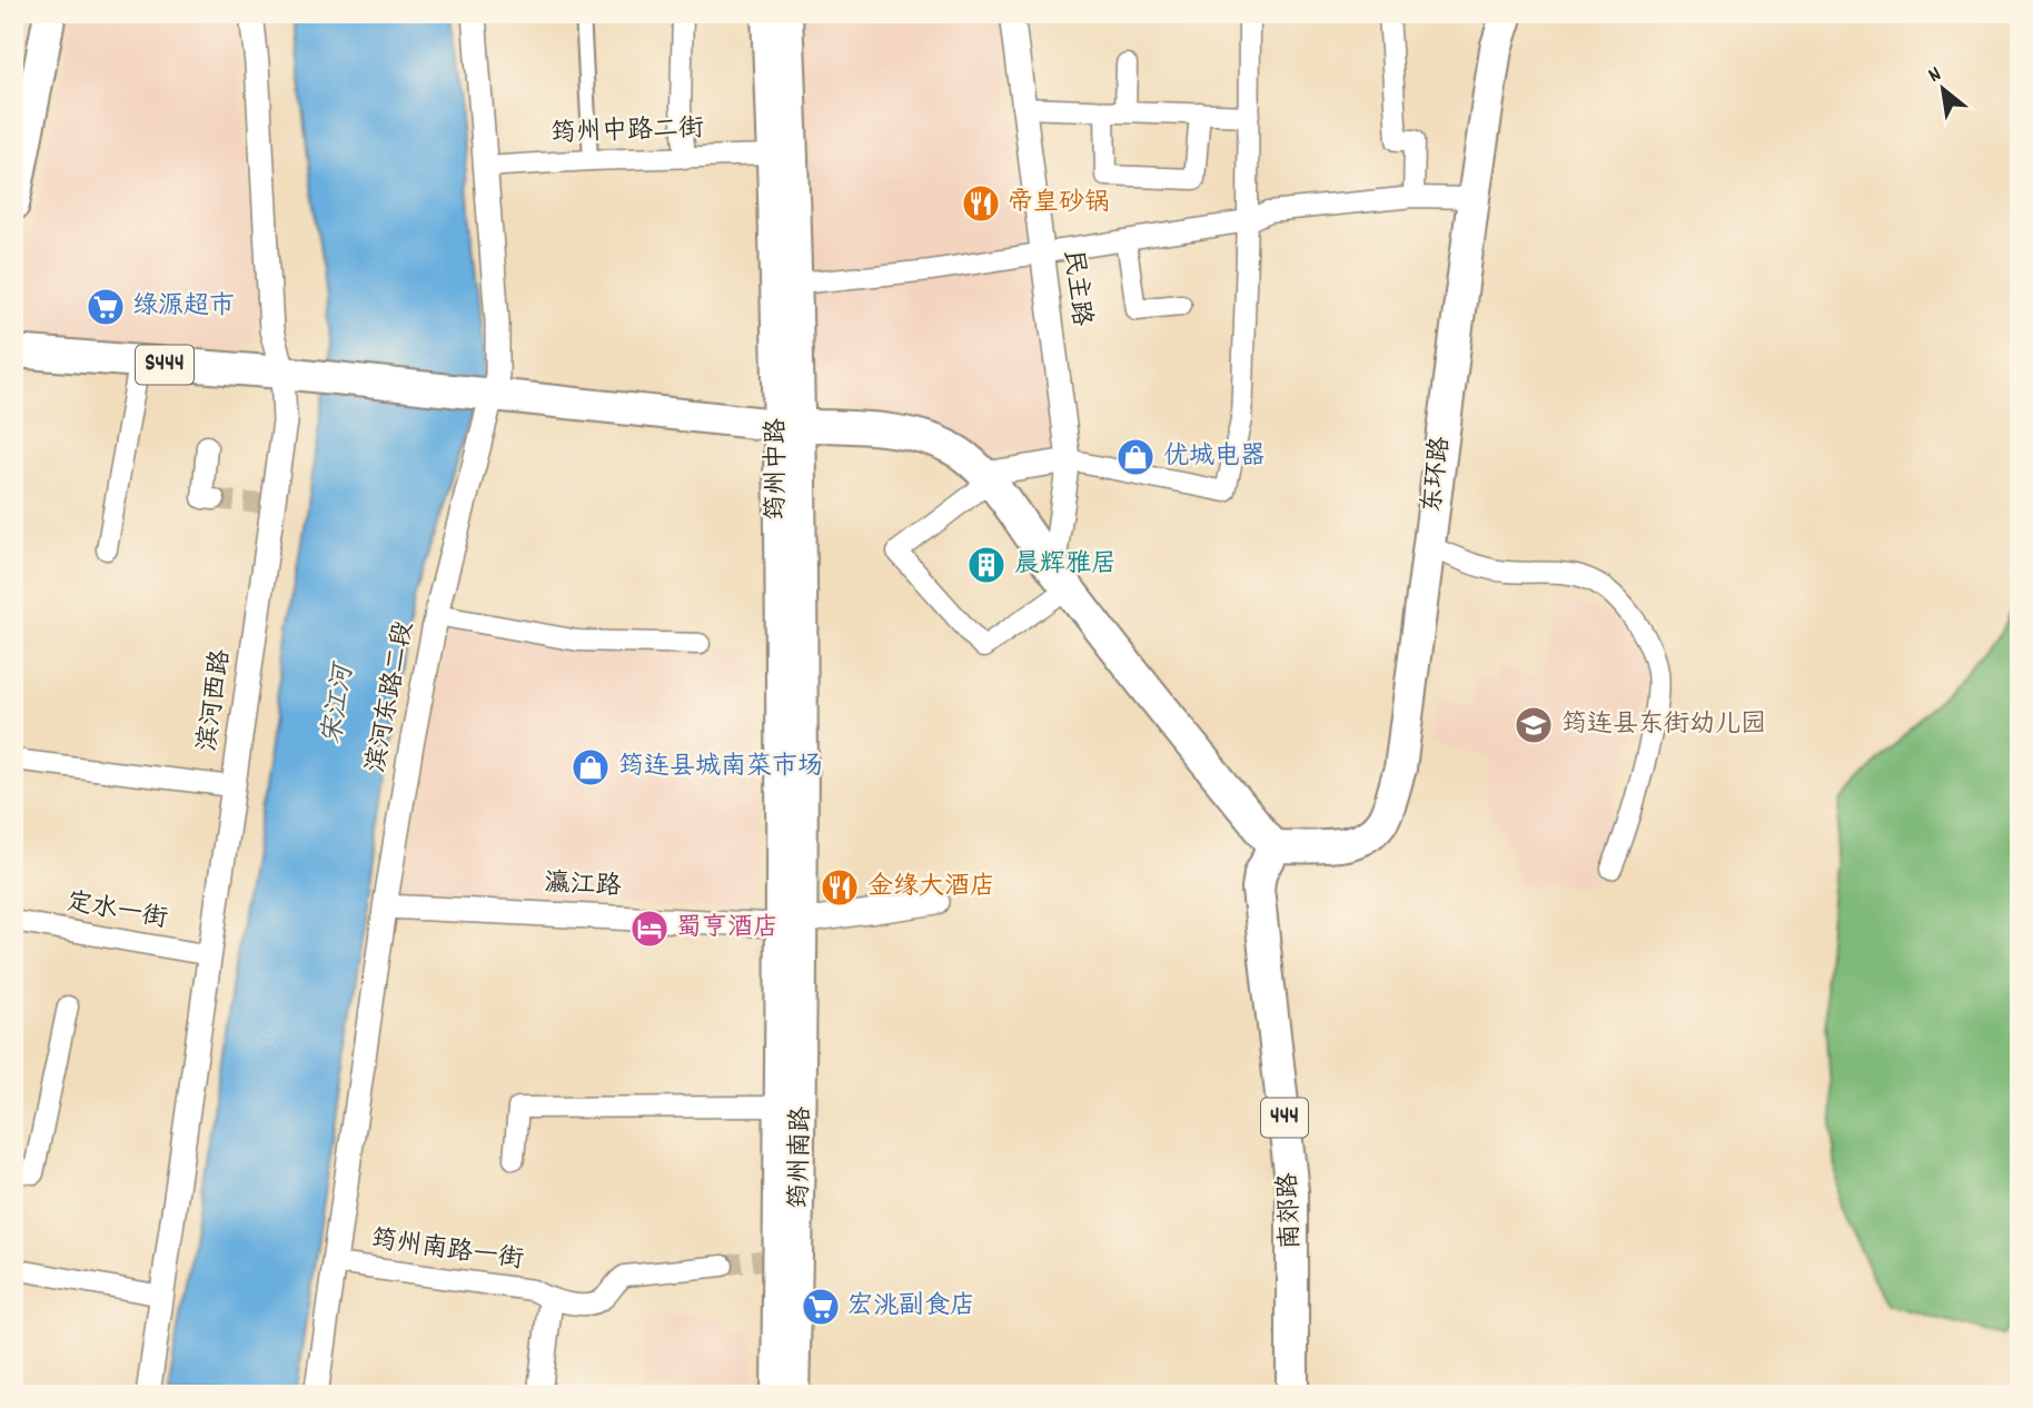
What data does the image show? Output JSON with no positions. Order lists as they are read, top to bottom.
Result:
{
  "streets": {
    "main road": [
      "S444",
      "筠州中路",
      "东环路",
      "444",
      "筠州南路",
      "南郊路"
    ],
    "street": [
      "筠州中路二街",
      "民主路",
      "滨河东路二段",
      "滨河西路",
      "瀛江路",
      "定水一街",
      "筠州南路一街"
    ]
  },
  "crossings": [
    ["筠州中路二街", "筠州中路"],
    ["筠州中路二街", "滨河东路二段"],
    ["民主路", "S444"],
    ["S444", "筠州中路"],
    ["S444", "东环路"],
    ["S444", "滨河东路二段"],
    ["S444", "滨河西路"],
    ["S444", "南郊路"],
    ["筠州中路", "瀛江路"],
    ["筠州中路", "筠州南路"],
    ["东环路", "南郊路"],
    ["滨河东路二段", "瀛江路"],
    ["滨河东路二段", "筠州南路一街"],
    ["滨河西路", "定水一街"],
    ["瀛江路", "筠州南路"]
  ],
  "water": ["宋江河"],
  "places": {
    "restaurant": ["帝皇砂锅", "金缘大酒店"],
    "supermarket": ["绿源超市", "宏洮副食店"],
    "shop": ["优城电器", "筠连县城南菜市场"],
    "building": ["晨辉雅居"],
    "school or university": ["筠连县东街幼儿园"],
    "hotel": ["蜀亨酒店"]
  },
  "north": "top left"
}
